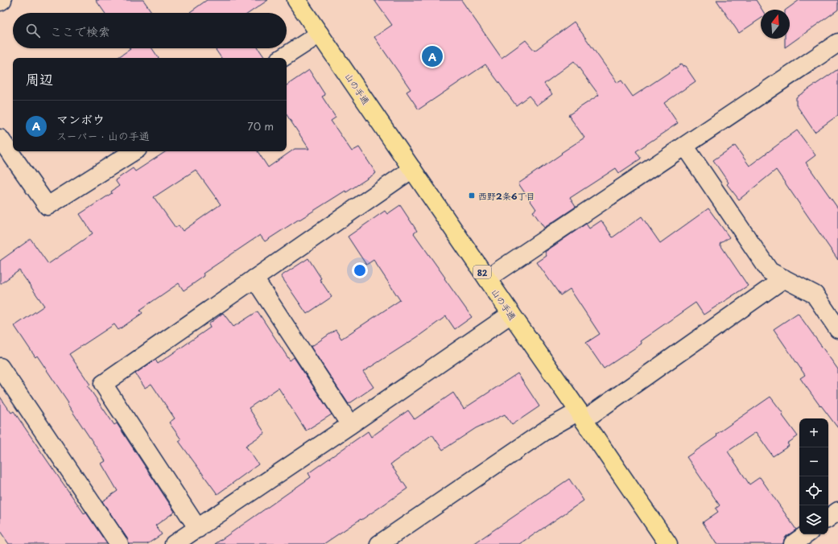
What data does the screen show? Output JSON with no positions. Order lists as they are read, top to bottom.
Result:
{
  "streets": {
    "main road": ["山の手通", "82"]
  },
  "places": {
    "transit": ["西野2条6丁目"]
  },
  "north": "top",
  "page": {
    "search": "ここで検索",
    "pins": "A",
    "heading": "周辺",
    "list": [
      {
        "mark": "A",
        "name": "マンボウ",
        "note": "スーパー · 山の手通",
        "value": "70 m"
      }
    ],
    "map_buttons": ["+", "−"]
  }
}
